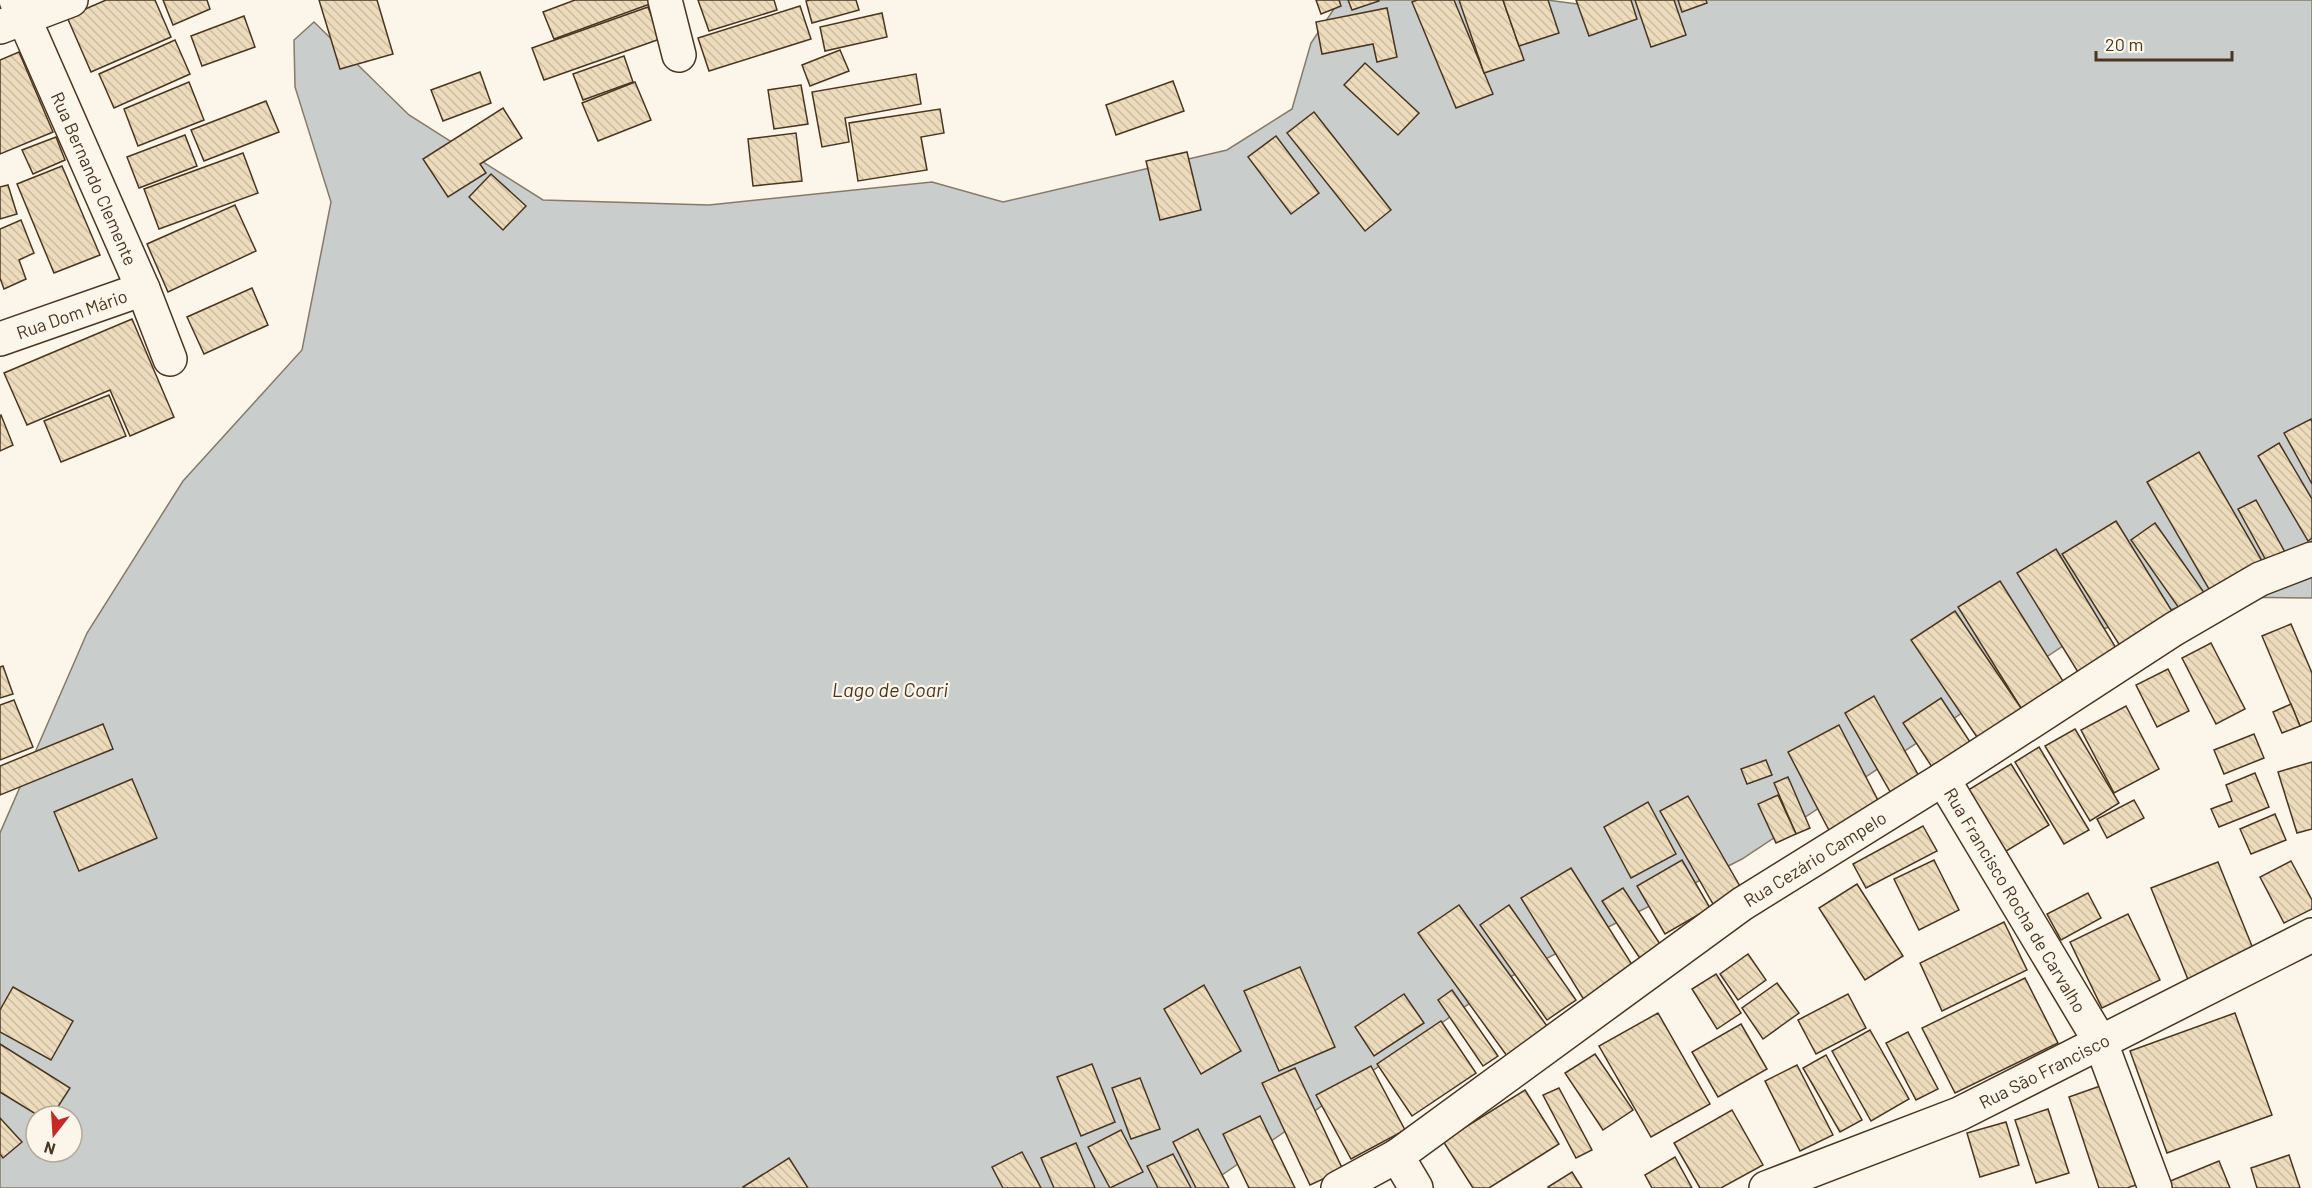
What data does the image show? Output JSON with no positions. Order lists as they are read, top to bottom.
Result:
{
  "streets": {
    "street": [
      "Rua Bernando Clemente",
      "Rua Dom Mário",
      "Rua Cezário Campelo",
      "Rua Francisco Rocha de Carvalho",
      "Rua São Francisco"
    ]
  },
  "crossings": [
    ["Rua Bernando Clemente", "Rua Dom Mário"],
    ["Rua Cezário Campelo", "Rua Francisco Rocha de Carvalho"],
    ["Rua Francisco Rocha de Carvalho", "Rua São Francisco"]
  ],
  "water": ["Lago de Coari"],
  "scale_bar": "20 m",
  "north": "bottom"
}
